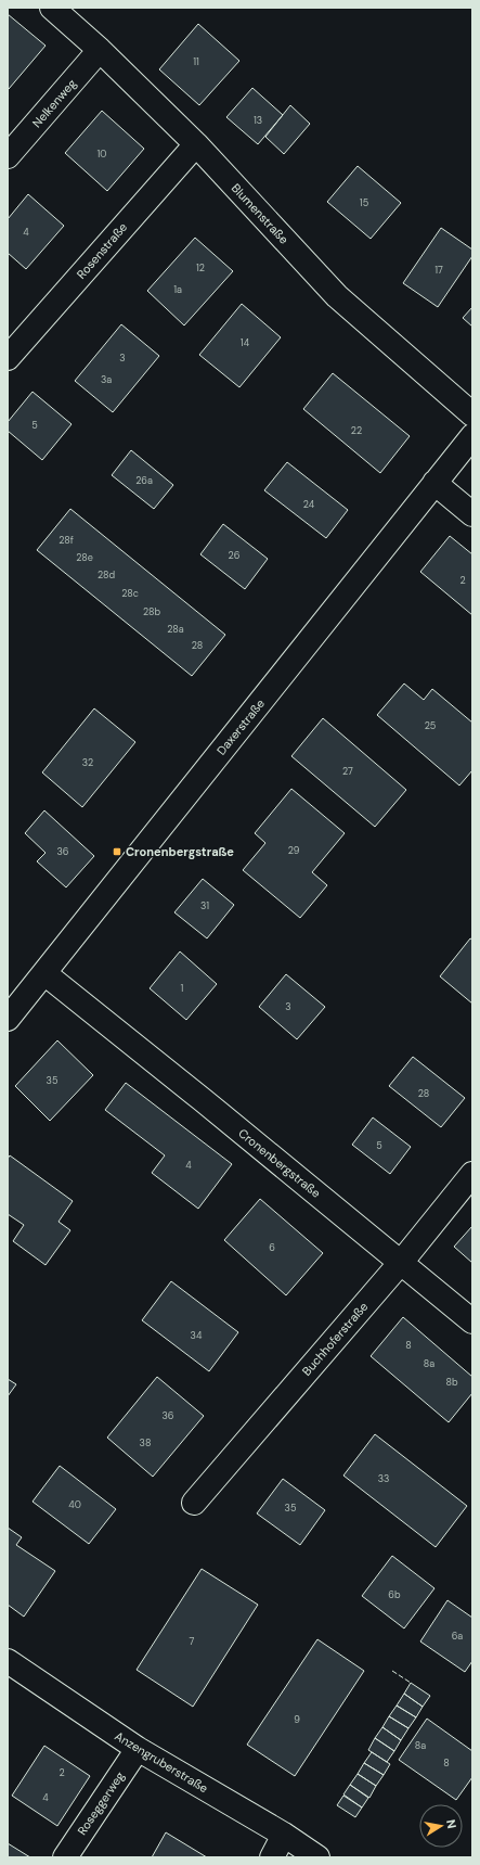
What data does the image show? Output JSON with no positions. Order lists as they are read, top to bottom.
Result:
{
  "streets": {
    "street": [
      "Nelkenweg",
      "Blumenstraße",
      "Rosenstraße",
      "Daxerstraße",
      "Cronenbergstraße",
      "Buchhoferstraße",
      "Anzengruberstraße",
      "Roseggerweg"
    ]
  },
  "crossings": [
    ["Nelkenweg", "Blumenstraße"],
    ["Blumenstraße", "Rosenstraße"],
    ["Daxerstraße", "Cronenbergstraße"],
    ["Cronenbergstraße", "Buchhoferstraße"],
    ["Anzengruberstraße", "Roseggerweg"]
  ],
  "places": {
    "transit": ["Cronenbergstraße"]
  },
  "house_numbers": [
    "11",
    "13",
    "10",
    "15",
    "4",
    "12",
    "17",
    "1a",
    "14",
    "3",
    "3a",
    "5",
    "22",
    "26a",
    "24",
    "28f",
    "26",
    "28e",
    "28d",
    "2",
    "28c",
    "28b",
    "28a",
    "28",
    "25",
    "32",
    "27",
    "29",
    "36",
    "31",
    "1",
    "3",
    "35",
    "28",
    "5",
    "4",
    "6",
    "34",
    "8",
    "8a",
    "8b",
    "36",
    "38",
    "33",
    "40",
    "35",
    "6b",
    "6a",
    "7",
    "9",
    "8a",
    "8",
    "2",
    "4"
  ],
  "north": "right"
}
